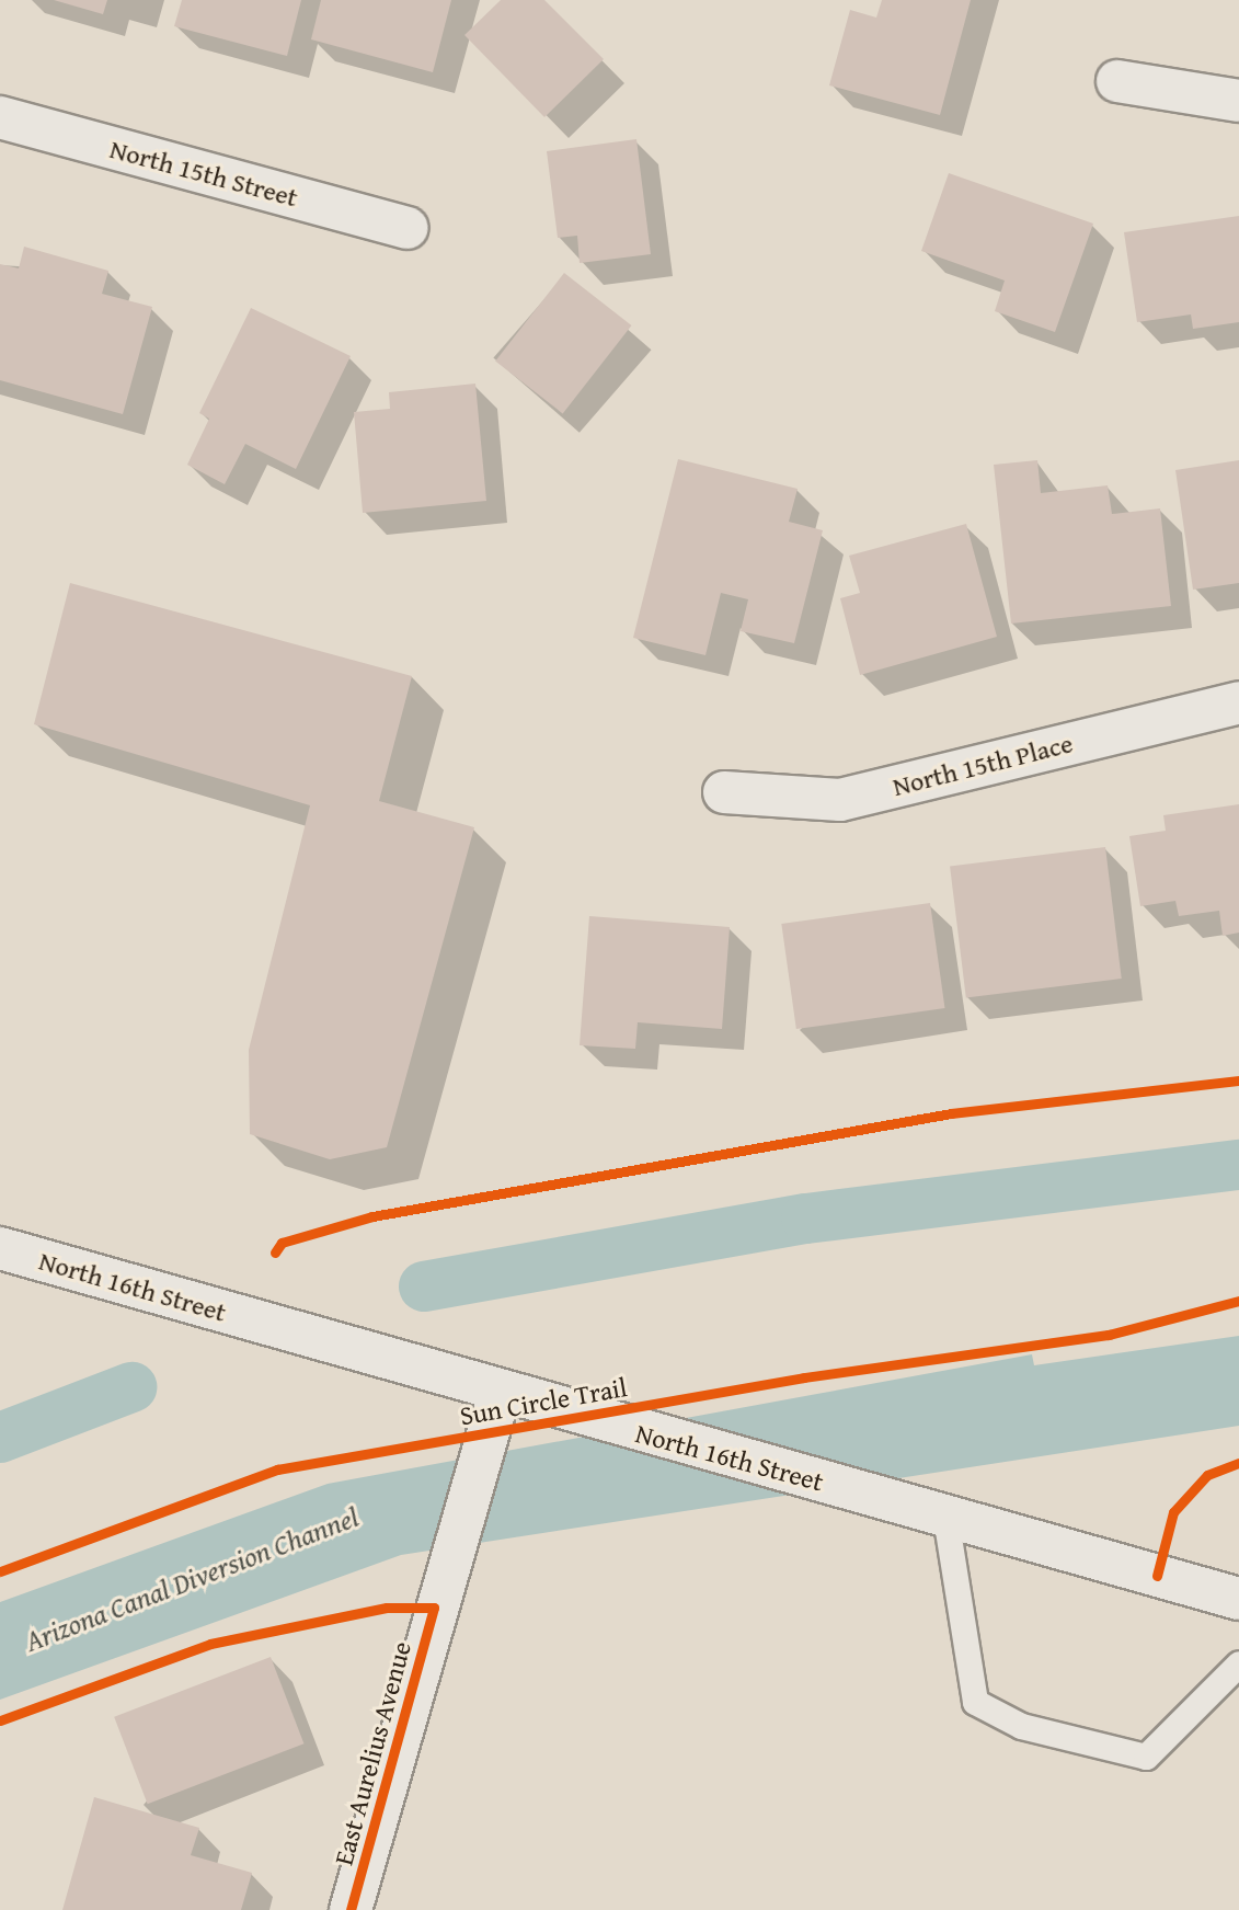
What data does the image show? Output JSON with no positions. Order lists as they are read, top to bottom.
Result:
{
  "streets": {
    "street": [
      "North 15th Street",
      "North 15th Place",
      "North 16th Street",
      "East Aurelius Avenue"
    ],
    "cycle path": ["Sun Circle Trail"]
  },
  "crossings": [
    ["North 16th Street", "East Aurelius Avenue"]
  ],
  "water": ["Arizona Canal Diversion Channel"]
}
